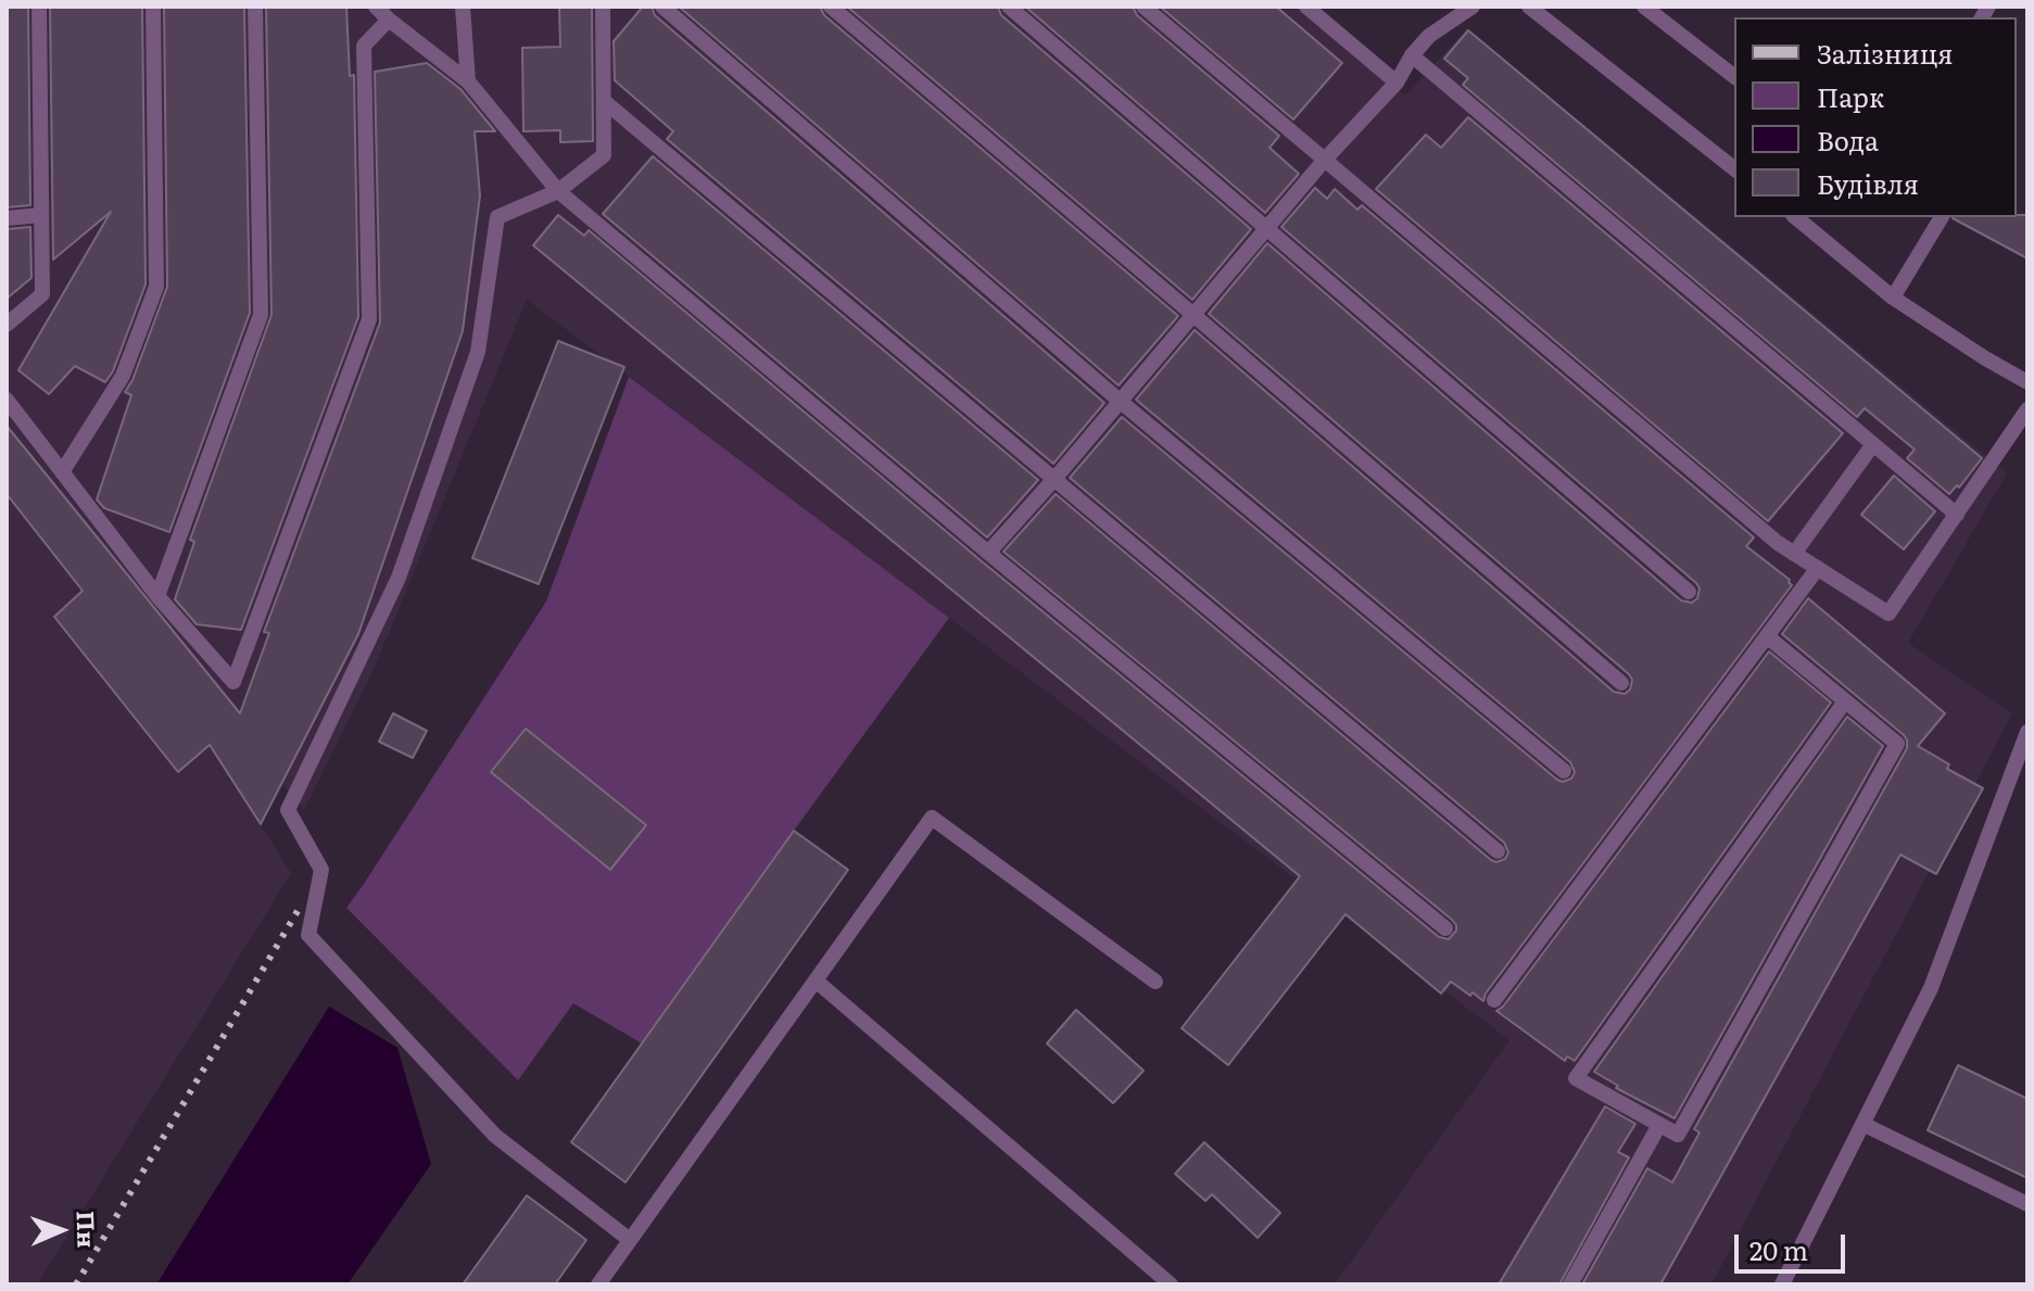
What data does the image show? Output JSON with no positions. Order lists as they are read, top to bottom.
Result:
{
  "legend": [
    "Залізниця",
    "Парк",
    "Вода",
    "Будівля"
  ],
  "scale_bar": "20 m",
  "north": "right"
}
